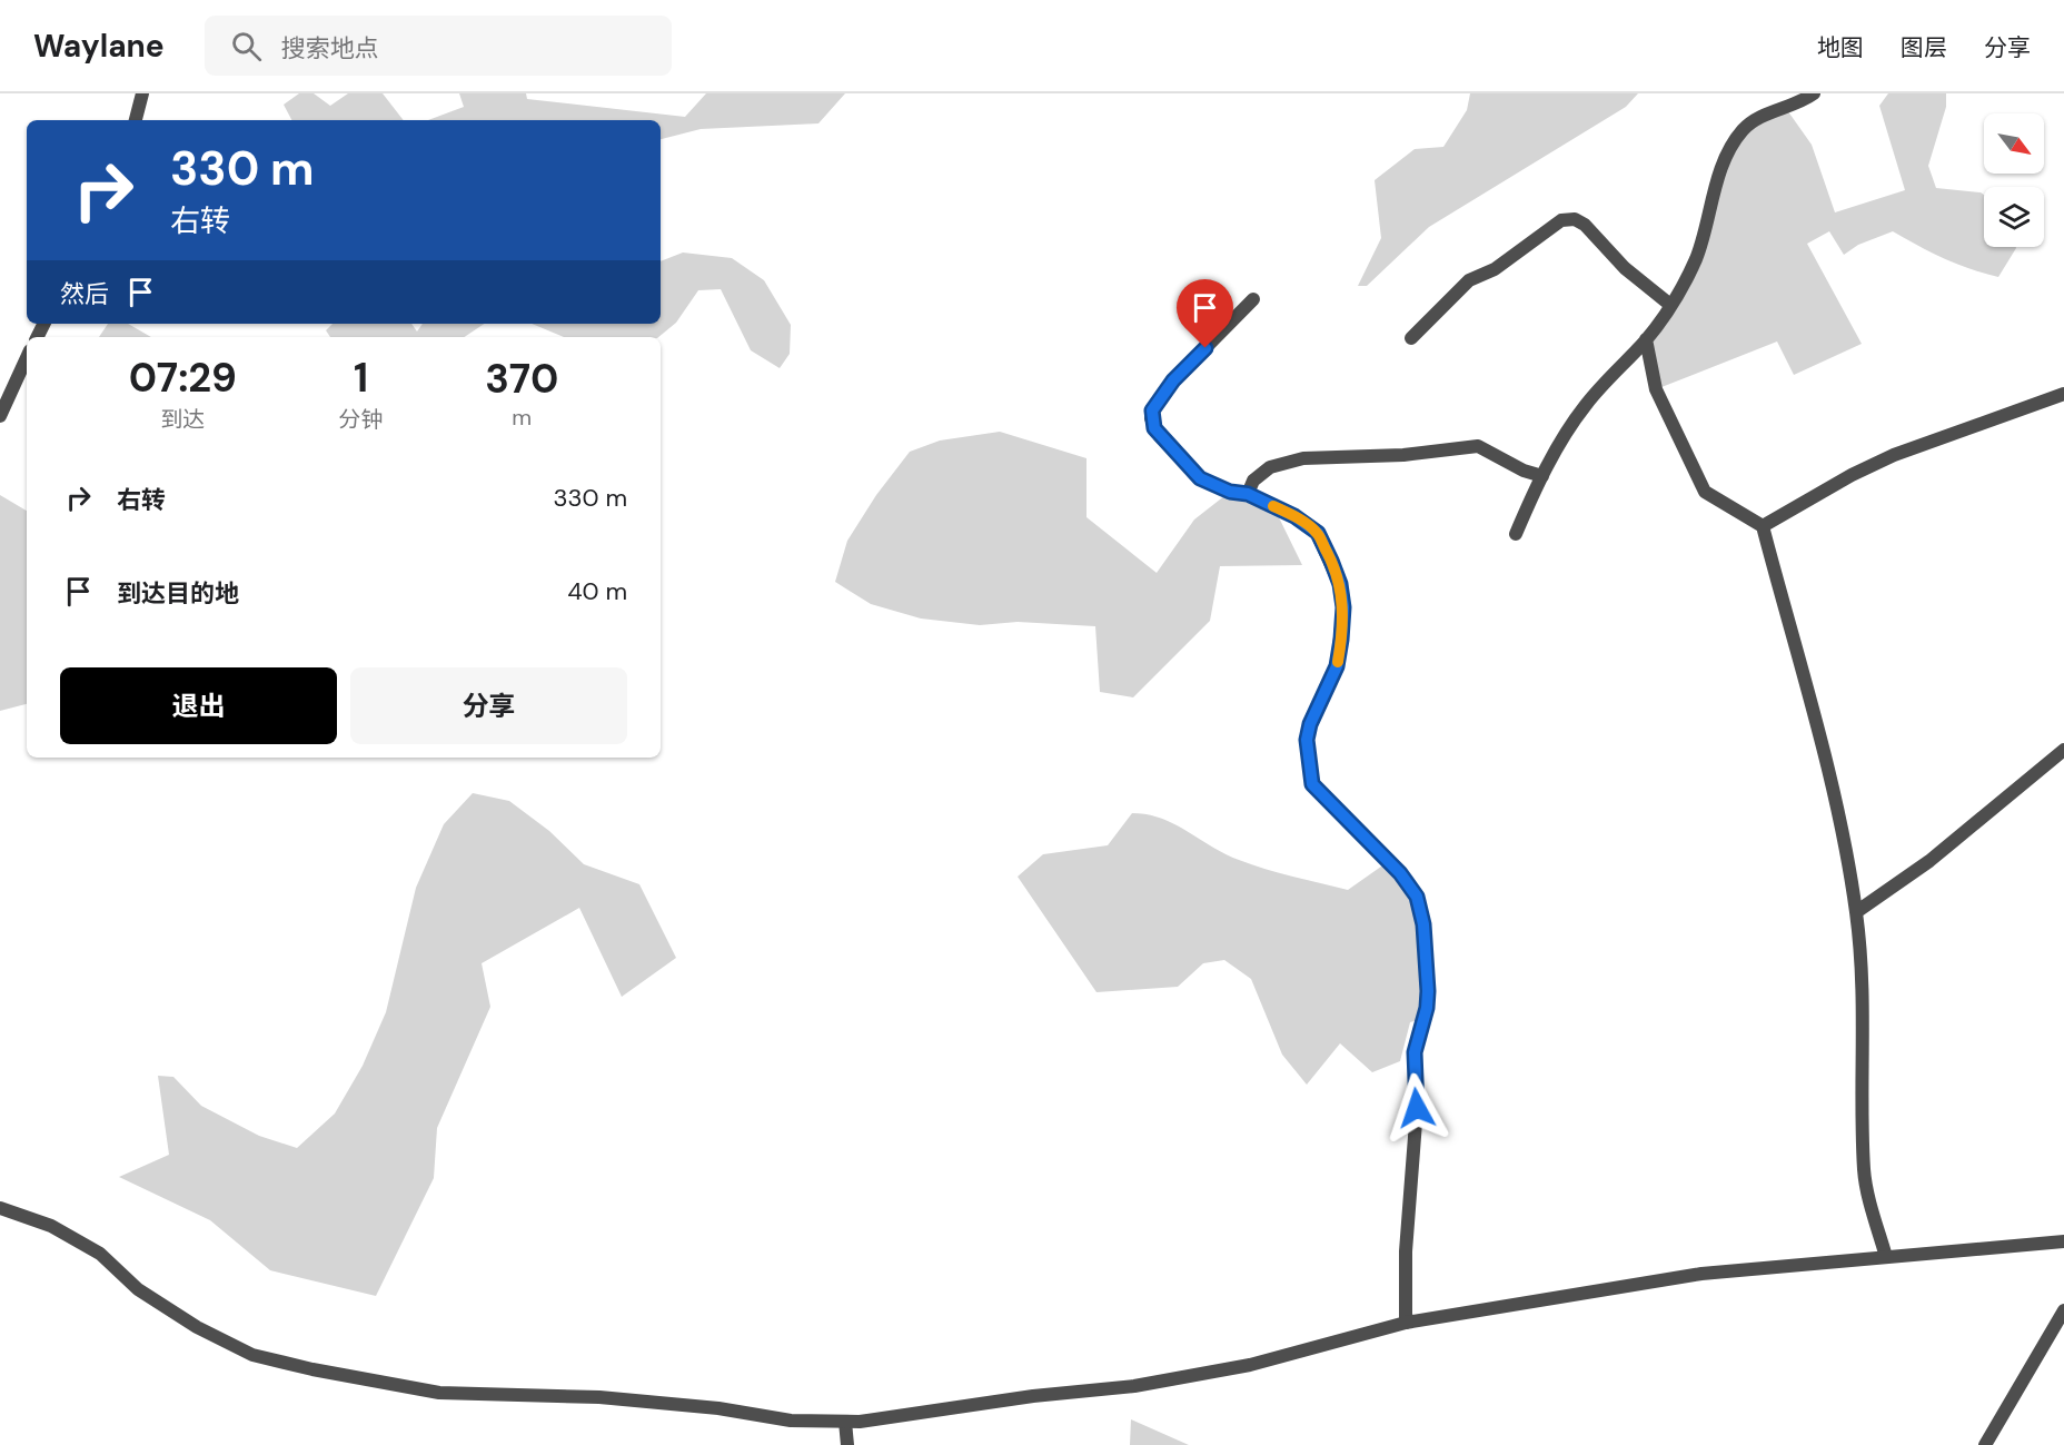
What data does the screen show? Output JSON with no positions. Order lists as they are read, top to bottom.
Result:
{
  "north": "bottom right",
  "page": {
    "header": "Waylane",
    "search": "搜索地点",
    "nav": ["地图", "图层", "分享"],
    "turn": ["330 m", "右转"],
    "then": "然后",
    "eta": [
      "07:29",
      "到达",
      "1",
      "分钟",
      "370",
      "m"
    ],
    "list": [
      {
        "name": "右转",
        "value": "330 m"
      },
      {
        "name": "到达目的地",
        "value": "40 m"
      }
    ],
    "buttons": ["退出", "分享"]
  }
}
